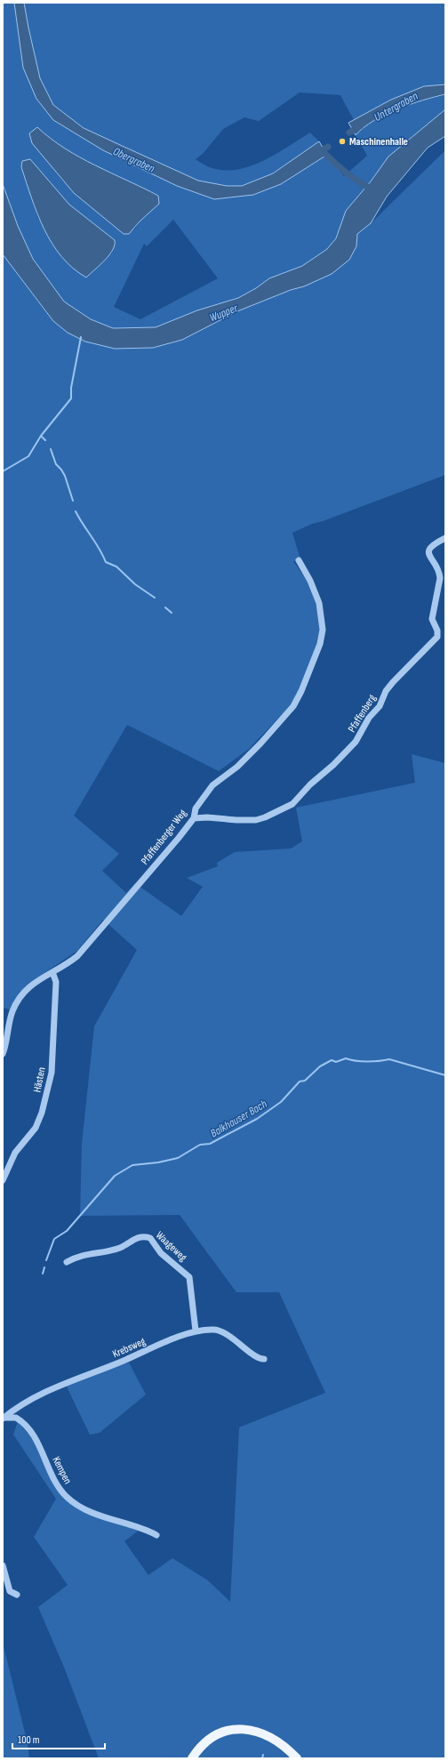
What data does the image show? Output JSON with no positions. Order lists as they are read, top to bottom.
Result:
{
  "streets": {
    "street": [
      "Pfaffenberg",
      "Pfaffenberger Weg",
      "Hästen",
      "Waageweg",
      "Krebsweg",
      "Kempen"
    ]
  },
  "crossings": [
    ["Pfaffenberg", "Pfaffenberger Weg"],
    ["Pfaffenberger Weg", "Hästen"],
    ["Waageweg", "Krebsweg"],
    ["Krebsweg", "Kempen"]
  ],
  "water": [
    "Untergraben",
    "Obergraben",
    "Wupper",
    "Balkhauser Bach"
  ],
  "places": ["Maschinenhalle"],
  "scale_bar": "100 m"
}
